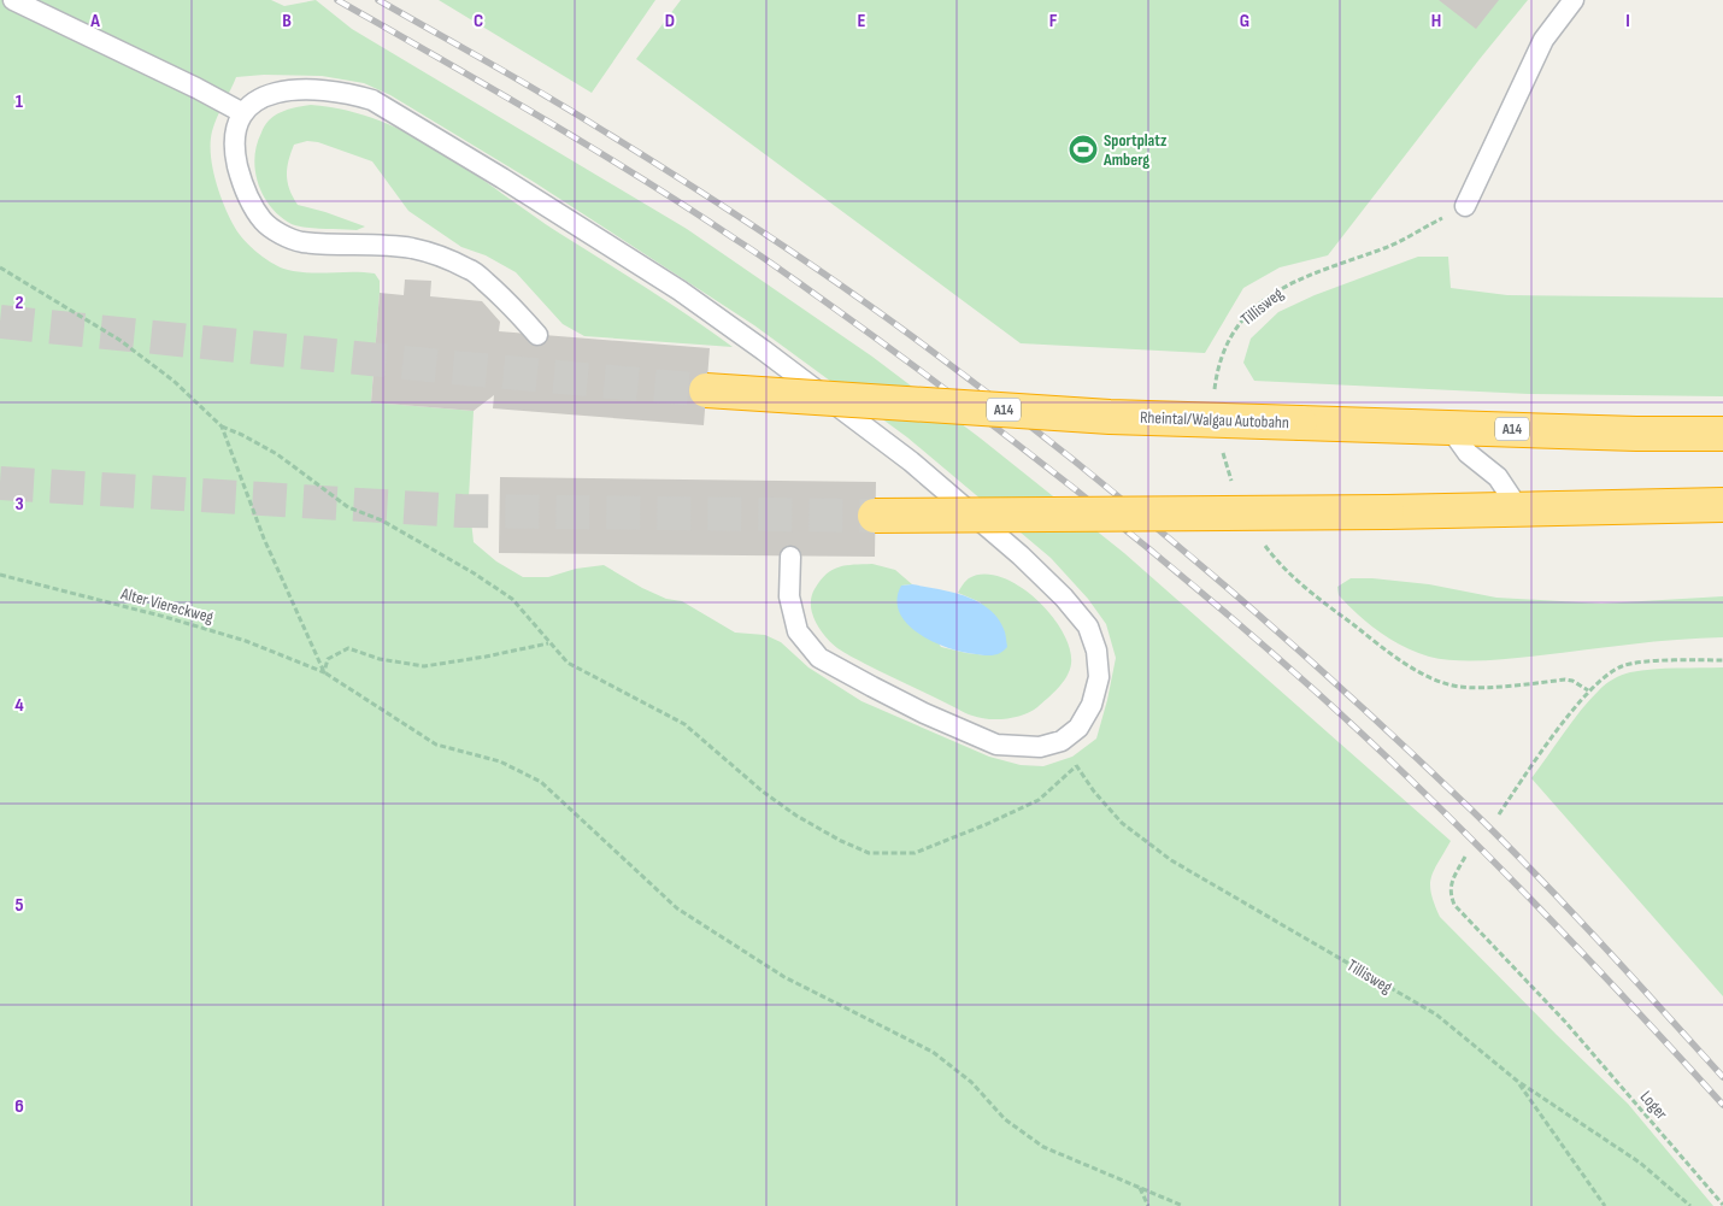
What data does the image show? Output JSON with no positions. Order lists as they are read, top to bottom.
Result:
{
  "streets": {
    "highway": ["A14", "Rheintal/Walgau Autobahn"],
    "path": ["Tillisweg", "Alter Viereckweg", "Loger"]
  },
  "places": {
    "sports": ["Sportplatz Amberg"]
  },
  "grid": {
    "columns": [
      "A",
      "B",
      "C",
      "D",
      "E",
      "F",
      "G",
      "H",
      "I"
    ],
    "rows": [
      "1",
      "2",
      "3",
      "4",
      "5",
      "6"
    ]
  }
}
